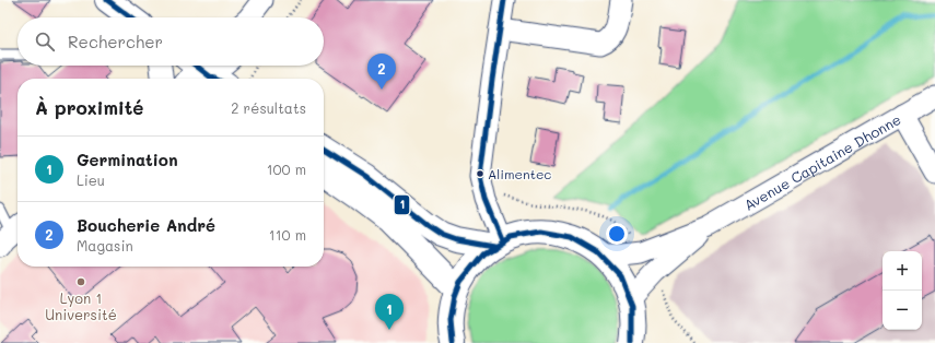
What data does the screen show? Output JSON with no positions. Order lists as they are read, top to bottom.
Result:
{
  "streets": {
    "street": ["Avenue Capitaine Dhonne"]
  },
  "places": ["Alimentec", "Lyon 1 Université"],
  "lines": ["transit line 1"],
  "page": {
    "search": "Rechercher",
    "pins": ["2", "1"],
    "heading": ["À proximité", "2 résultats"],
    "list": [
      {
        "mark": "1",
        "name": "Germination",
        "note": "Lieu",
        "value": "100 m"
      },
      {
        "mark": "2",
        "name": "Boucherie André",
        "note": "Magasin",
        "value": "110 m"
      }
    ],
    "map_buttons": ["+", "−"]
  }
}
